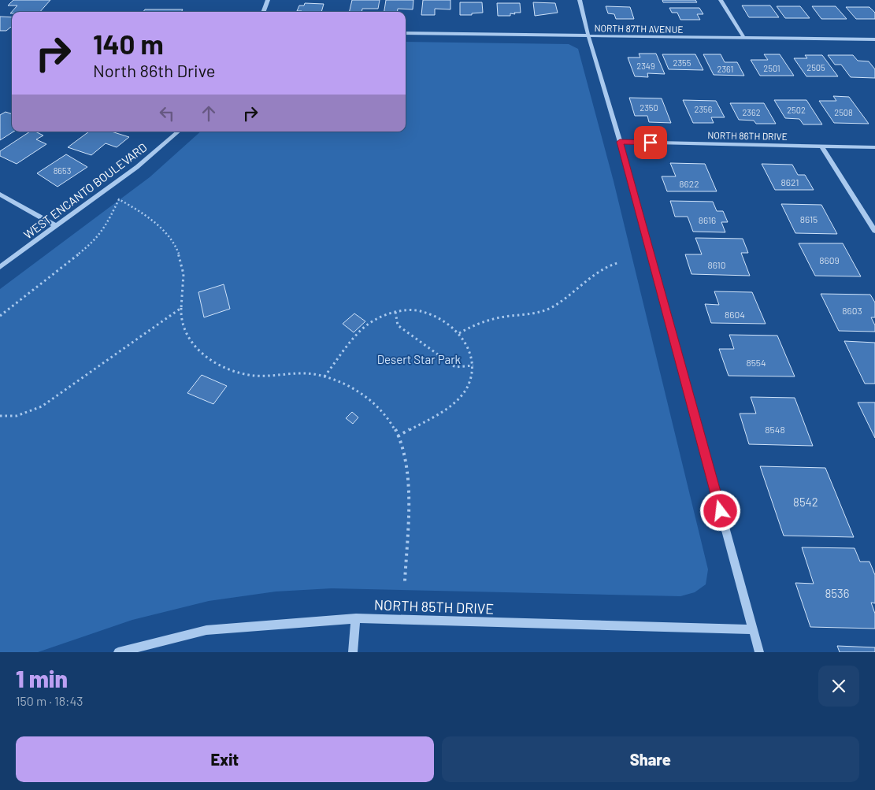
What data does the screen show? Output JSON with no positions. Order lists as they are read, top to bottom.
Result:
{
  "streets": {
    "street": [
      "NORTH 87TH AVENUE",
      "NORTH 86TH DRIVE",
      "WEST ENCANTO BOULEVARD",
      "NORTH 85TH DRIVE"
    ]
  },
  "parks": ["Desert Star Park"],
  "house_numbers": [
    "2355",
    "2349",
    "2505",
    "2501",
    "2361",
    "2350",
    "2356",
    "2502",
    "2362",
    "2508",
    "8653",
    "8621",
    "8622",
    "8615",
    "8616",
    "8609",
    "8610",
    "8603",
    "8604",
    "8554",
    "8548",
    "8542",
    "8536"
  ],
  "page": {
    "turn": ["140 m", "North 86th Drive"],
    "heading": ["1 min", "150 m · 18:43"],
    "buttons": ["Exit", "Share"]
  }
}
